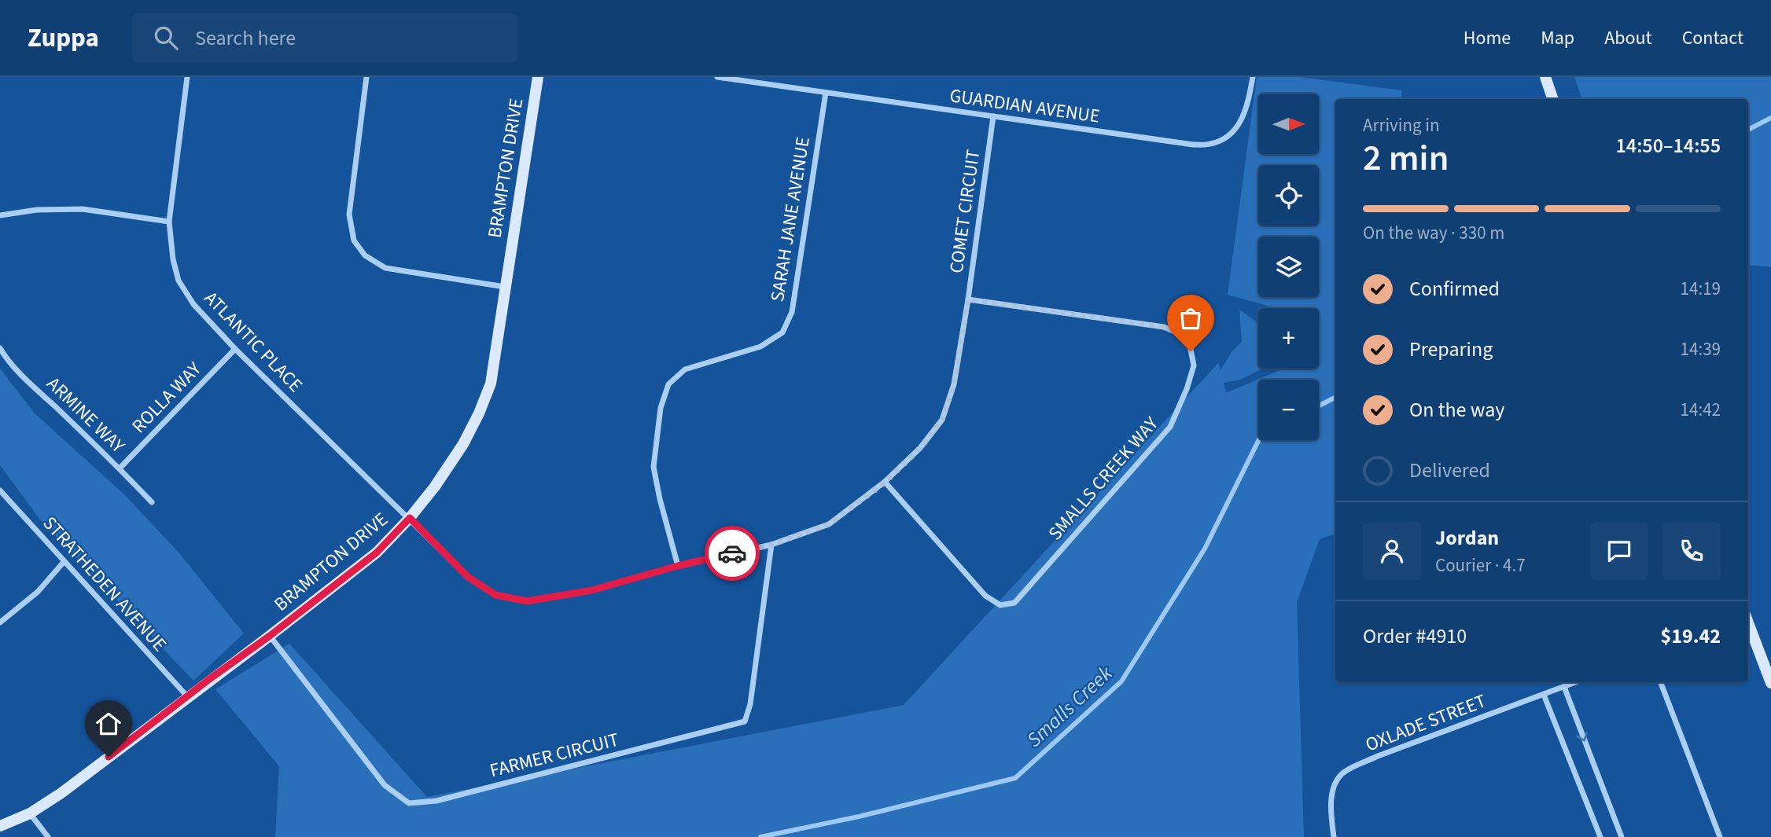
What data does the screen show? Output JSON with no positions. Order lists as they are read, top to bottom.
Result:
{
  "streets": {
    "street": [
      "GUARDIAN AVENUE",
      "BRAMPTON DRIVE",
      "COMET CIRCUIT",
      "SARAH JANE AVENUE",
      "ATLANTIC PLACE",
      "ROLLA WAY",
      "ARMINE WAY",
      "SMALLS CREEK WAY",
      "STRATHEDEN AVENUE",
      "OXLADE STREET",
      "FARMER CIRCUIT"
    ]
  },
  "crossings": [
    ["GUARDIAN AVENUE", "COMET CIRCUIT"],
    ["GUARDIAN AVENUE", "SARAH JANE AVENUE"],
    ["BRAMPTON DRIVE", "COMET CIRCUIT"],
    ["BRAMPTON DRIVE", "ATLANTIC PLACE"],
    ["BRAMPTON DRIVE", "STRATHEDEN AVENUE"],
    ["BRAMPTON DRIVE", "FARMER CIRCUIT"],
    ["COMET CIRCUIT", "SARAH JANE AVENUE"],
    ["COMET CIRCUIT", "ATLANTIC PLACE"],
    ["COMET CIRCUIT", "SMALLS CREEK WAY"],
    ["COMET CIRCUIT", "FARMER CIRCUIT"],
    ["ATLANTIC PLACE", "ROLLA WAY"],
    ["ROLLA WAY", "ARMINE WAY"]
  ],
  "water": ["Smalls Creek"],
  "north": "right",
  "page": {
    "header": "Zuppa",
    "search": "Search here",
    "nav": [
      "Home",
      "Map",
      "About",
      "Contact"
    ],
    "map_buttons": ["+", "−"],
    "heading": ["2 min", "Arriving in", "14:50–14:55"],
    "panel": [
      "Jordan",
      "Courier · 4.7",
      "Order #4910",
      "$19.42"
    ],
    "bar": "On the way · 330 m",
    "list": [
      ["Confirmed", "14:19"],
      ["Preparing", "14:39"],
      ["On the way", "14:42"],
      "Delivered"
    ]
  }
}
